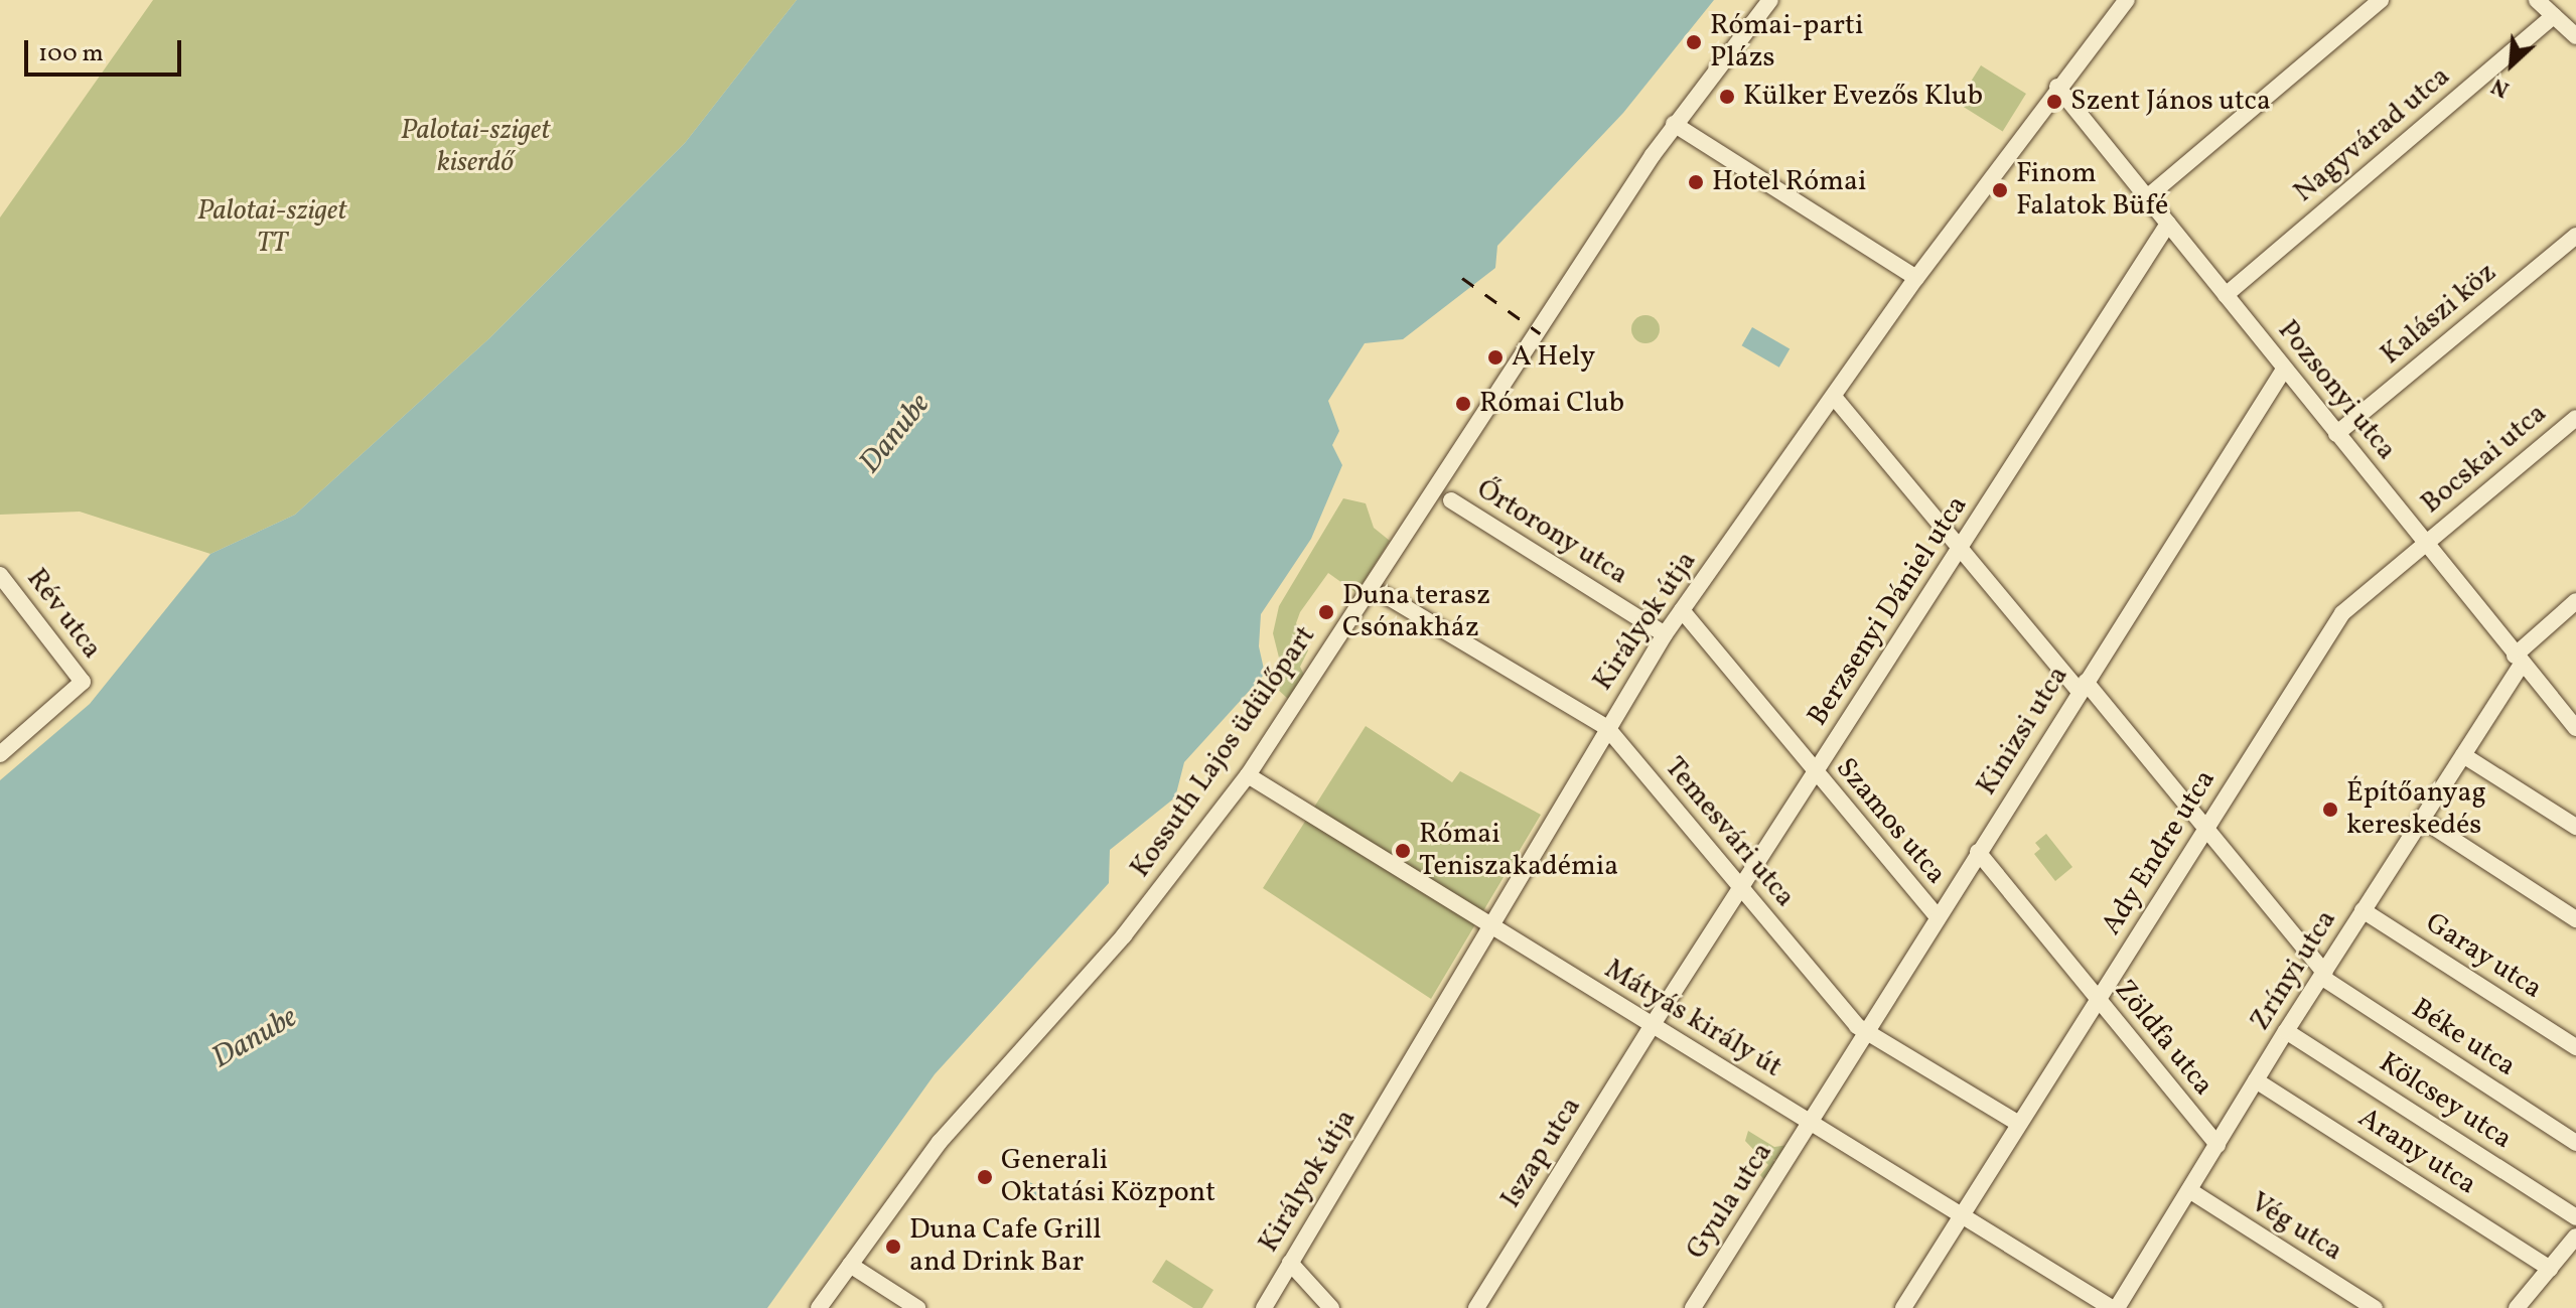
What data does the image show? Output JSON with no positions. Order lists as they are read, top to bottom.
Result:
{
  "streets": {
    "street": [
      "Nagyvárad utca",
      "Kalászi köz",
      "Pozsonyi utca",
      "Bocskai utca",
      "Őrtorony utca",
      "Berzsenyi Dániel utca",
      "Rév utca",
      "Királyok útja",
      "Kinizsi utca",
      "Kossuth Lajos üdülőpart",
      "Szamos utca",
      "Temesvári utca",
      "Ady Endre utca",
      "Garay utca",
      "Zrínyi utca",
      "Mátyás király út",
      "Zöldfa utca",
      "Béke utca",
      "Kölcsey utca",
      "Arany utca",
      "Iszap utca",
      "Gyula utca",
      "Vég utca"
    ]
  },
  "crossings": [
    ["Nagyvárad utca", "Pozsonyi utca"],
    ["Kalászi köz", "Pozsonyi utca"],
    ["Pozsonyi utca", "Bocskai utca"],
    ["Pozsonyi utca", "Berzsenyi Dániel utca"],
    ["Pozsonyi utca", "Királyok útja"],
    ["Pozsonyi utca", "Kinizsi utca"],
    ["Pozsonyi utca", "Ady Endre utca"],
    ["Pozsonyi utca", "Zrínyi utca"],
    ["Bocskai utca", "Ady Endre utca"],
    ["Őrtorony utca", "Királyok útja"],
    ["Berzsenyi Dániel utca", "Szamos utca"],
    ["Berzsenyi Dániel utca", "Temesvári utca"],
    ["Berzsenyi Dániel utca", "Mátyás király út"],
    ["Berzsenyi Dániel utca", "Béke utca"],
    ["Berzsenyi Dániel utca", "Iszap utca"],
    ["Királyok útja", "Szamos utca"],
    ["Királyok útja", "Temesvári utca"],
    ["Királyok útja", "Mátyás király út"],
    ["Királyok útja", "Béke utca"],
    ["Kinizsi utca", "Szamos utca"],
    ["Kinizsi utca", "Temesvári utca"],
    ["Kinizsi utca", "Mátyás király út"],
    ["Kinizsi utca", "Zöldfa utca"],
    ["Kinizsi utca", "Béke utca"],
    ["Kinizsi utca", "Gyula utca"],
    ["Kossuth Lajos üdülőpart", "Mátyás király út"],
    ["Temesvári utca", "Ady Endre utca"],
    ["Ady Endre utca", "Mátyás király út"],
    ["Ady Endre utca", "Zöldfa utca"],
    ["Ady Endre utca", "Béke utca"],
    ["Garay utca", "Zrínyi utca"],
    ["Zrínyi utca", "Mátyás király út"],
    ["Zrínyi utca", "Zöldfa utca"],
    ["Zrínyi utca", "Béke utca"],
    ["Zrínyi utca", "Kölcsey utca"],
    ["Zrínyi utca", "Arany utca"],
    ["Zrínyi utca", "Vég utca"],
    ["Mátyás király út", "Iszap utca"],
    ["Mátyás király út", "Gyula utca"]
  ],
  "water": ["Danube"],
  "parks": ["Palotai-sziget kiserdő", "Palotai-sziget TT"],
  "places": [
    "Római-parti Plázs",
    "Külker Evezős Klub",
    "Szent János utca",
    "Hotel Római",
    "Finom Falatok Büfé",
    "A Hely",
    "Római Club",
    "Duna terasz Csónakház",
    "Építőanyag kereskedés",
    "Római Teniszakadémia",
    "Generali Oktatási Központ",
    "Duna Cafe Grill and Drink Bar"
  ],
  "scale_bar": "100 m",
  "north": "bottom left"
}
